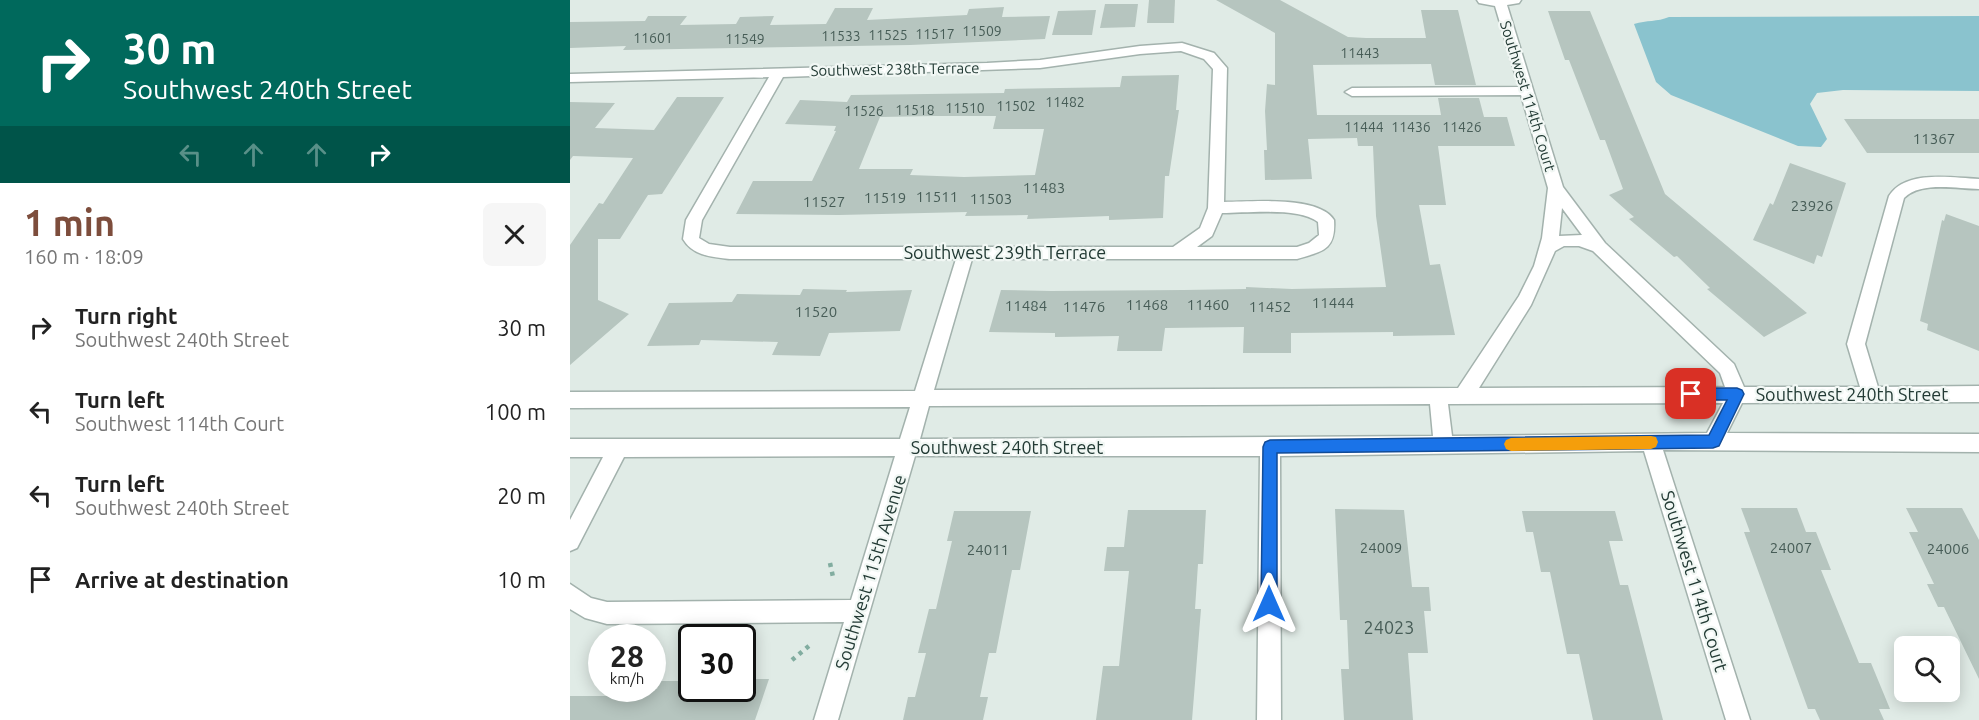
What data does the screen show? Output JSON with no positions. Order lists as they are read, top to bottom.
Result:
{
  "streets": {
    "street": [
      "Southwest 238th Terrace",
      "Southwest 114th Court",
      "Southwest 239th Terrace",
      "Southwest 240th Street",
      "Southwest 115th Avenue"
    ]
  },
  "crossings": [
    ["Southwest 238th Terrace", "Southwest 239th Terrace"],
    ["Southwest 114th Court", "Southwest 240th Street"],
    ["Southwest 239th Terrace", "Southwest 115th Avenue"],
    ["Southwest 240th Street", "Southwest 115th Avenue"]
  ],
  "house_numbers": [
    "11509",
    "11517",
    "11525",
    "11533",
    "11601",
    "11549",
    "11443",
    "11482",
    "11502",
    "11510",
    "11518",
    "11526",
    "11444",
    "11436",
    "11426",
    "11367",
    "11483",
    "11511",
    "11519",
    "11503",
    "11527",
    "23926",
    "11444",
    "11468",
    "11460",
    "11484",
    "11476",
    "11452",
    "11520",
    "24009",
    "24007",
    "24006",
    "24011",
    "24023"
  ],
  "page": {
    "turn": ["30 m", "Southwest 240th Street"],
    "heading": ["1 min", "160 m · 18:09"],
    "list": [
      {
        "name": "Turn right",
        "note": "Southwest 240th Street",
        "value": "30 m"
      },
      {
        "name": "Turn left",
        "note": "Southwest 114th Court",
        "value": "100 m"
      },
      {
        "name": "Turn left",
        "note": "Southwest 240th Street",
        "value": "20 m"
      },
      {
        "name": "Arrive at destination",
        "value": "10 m"
      }
    ],
    "speed": "28 km/h",
    "limit": "30"
  }
}
